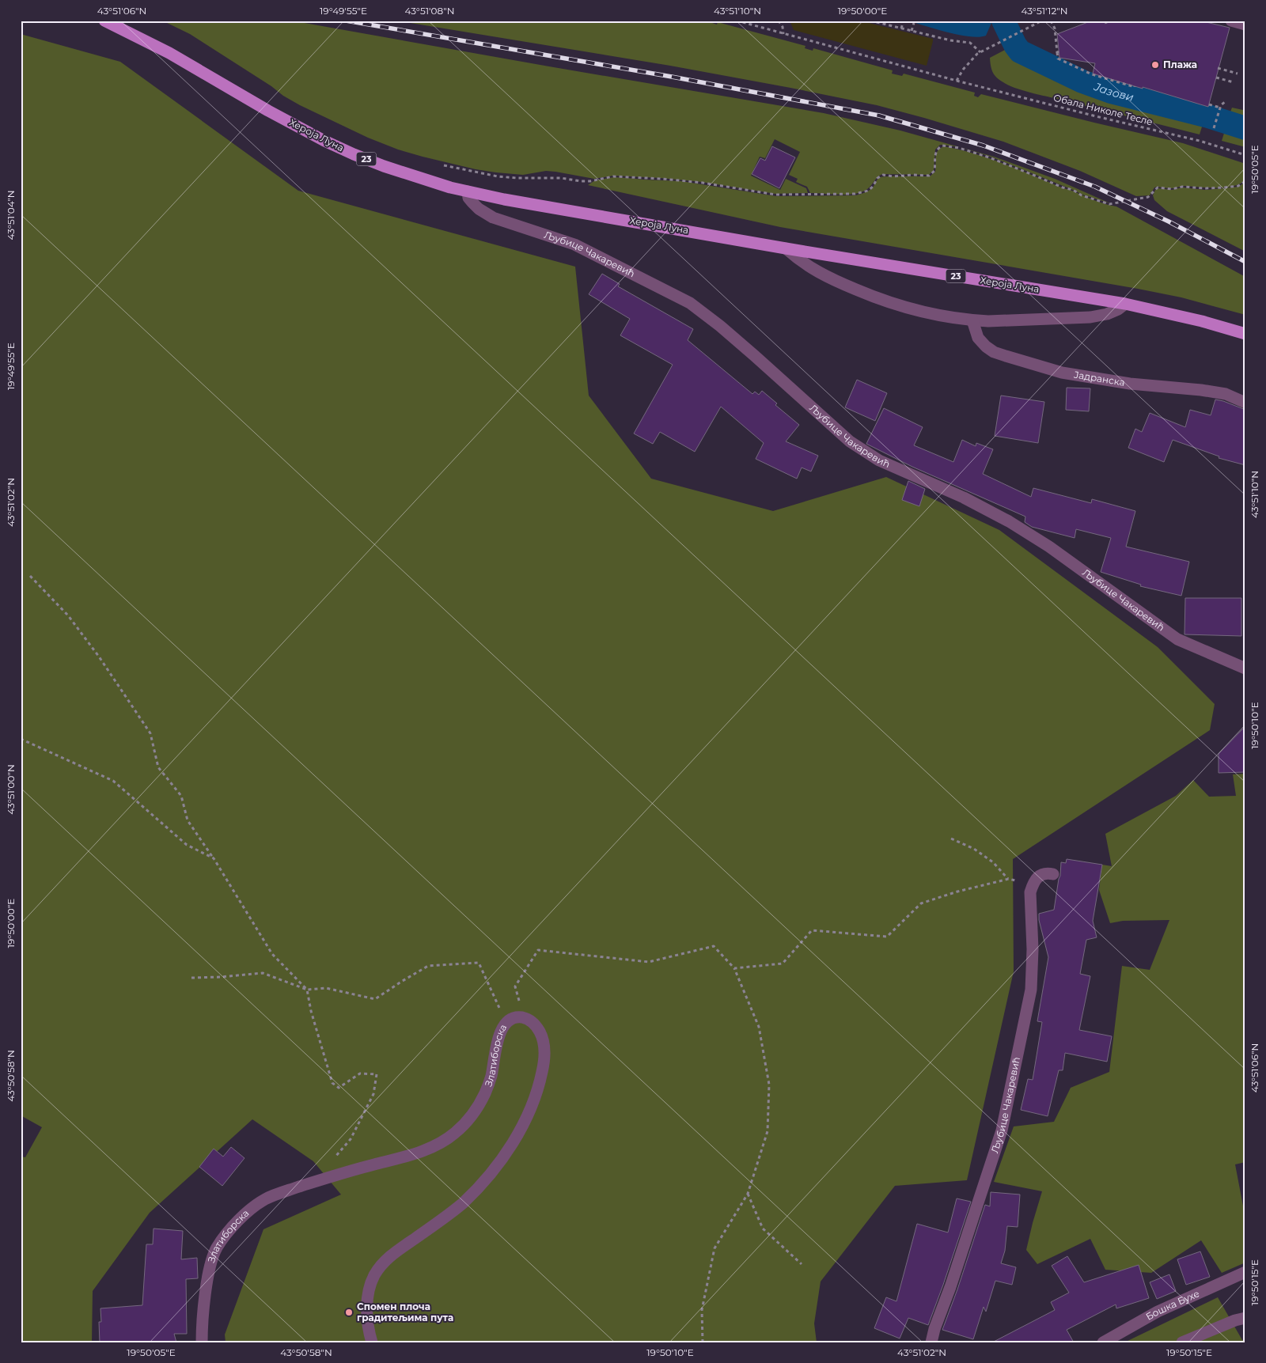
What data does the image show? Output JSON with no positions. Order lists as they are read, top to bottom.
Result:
{
  "streets": {
    "main road": ["Хероја Луна", "23"],
    "street": [
      "Љубице Чакаревић",
      "Јадранска",
      "Златиборска",
      "Бошка Бухе"
    ],
    "path": ["Обала Николе Тесле"]
  },
  "crossings": [
    ["Хероја Луна", "Љубице Чакаревић"]
  ],
  "water": ["Јазови"],
  "places": ["Плажа", "Спомен плоча градитељима пута"],
  "coordinates": [
    "43°51'06\"N",
    "19°49'55\"E",
    "43°51'08\"N",
    "43°51'10\"N",
    "19°50'00\"E",
    "43°51'12\"N",
    "19°50'05\"E",
    "43°51'04\"N",
    "43°51'02\"N",
    "19°50'10\"E",
    "43°51'00\"N",
    "43°50'58\"N",
    "19°50'15\"E"
  ]
}
